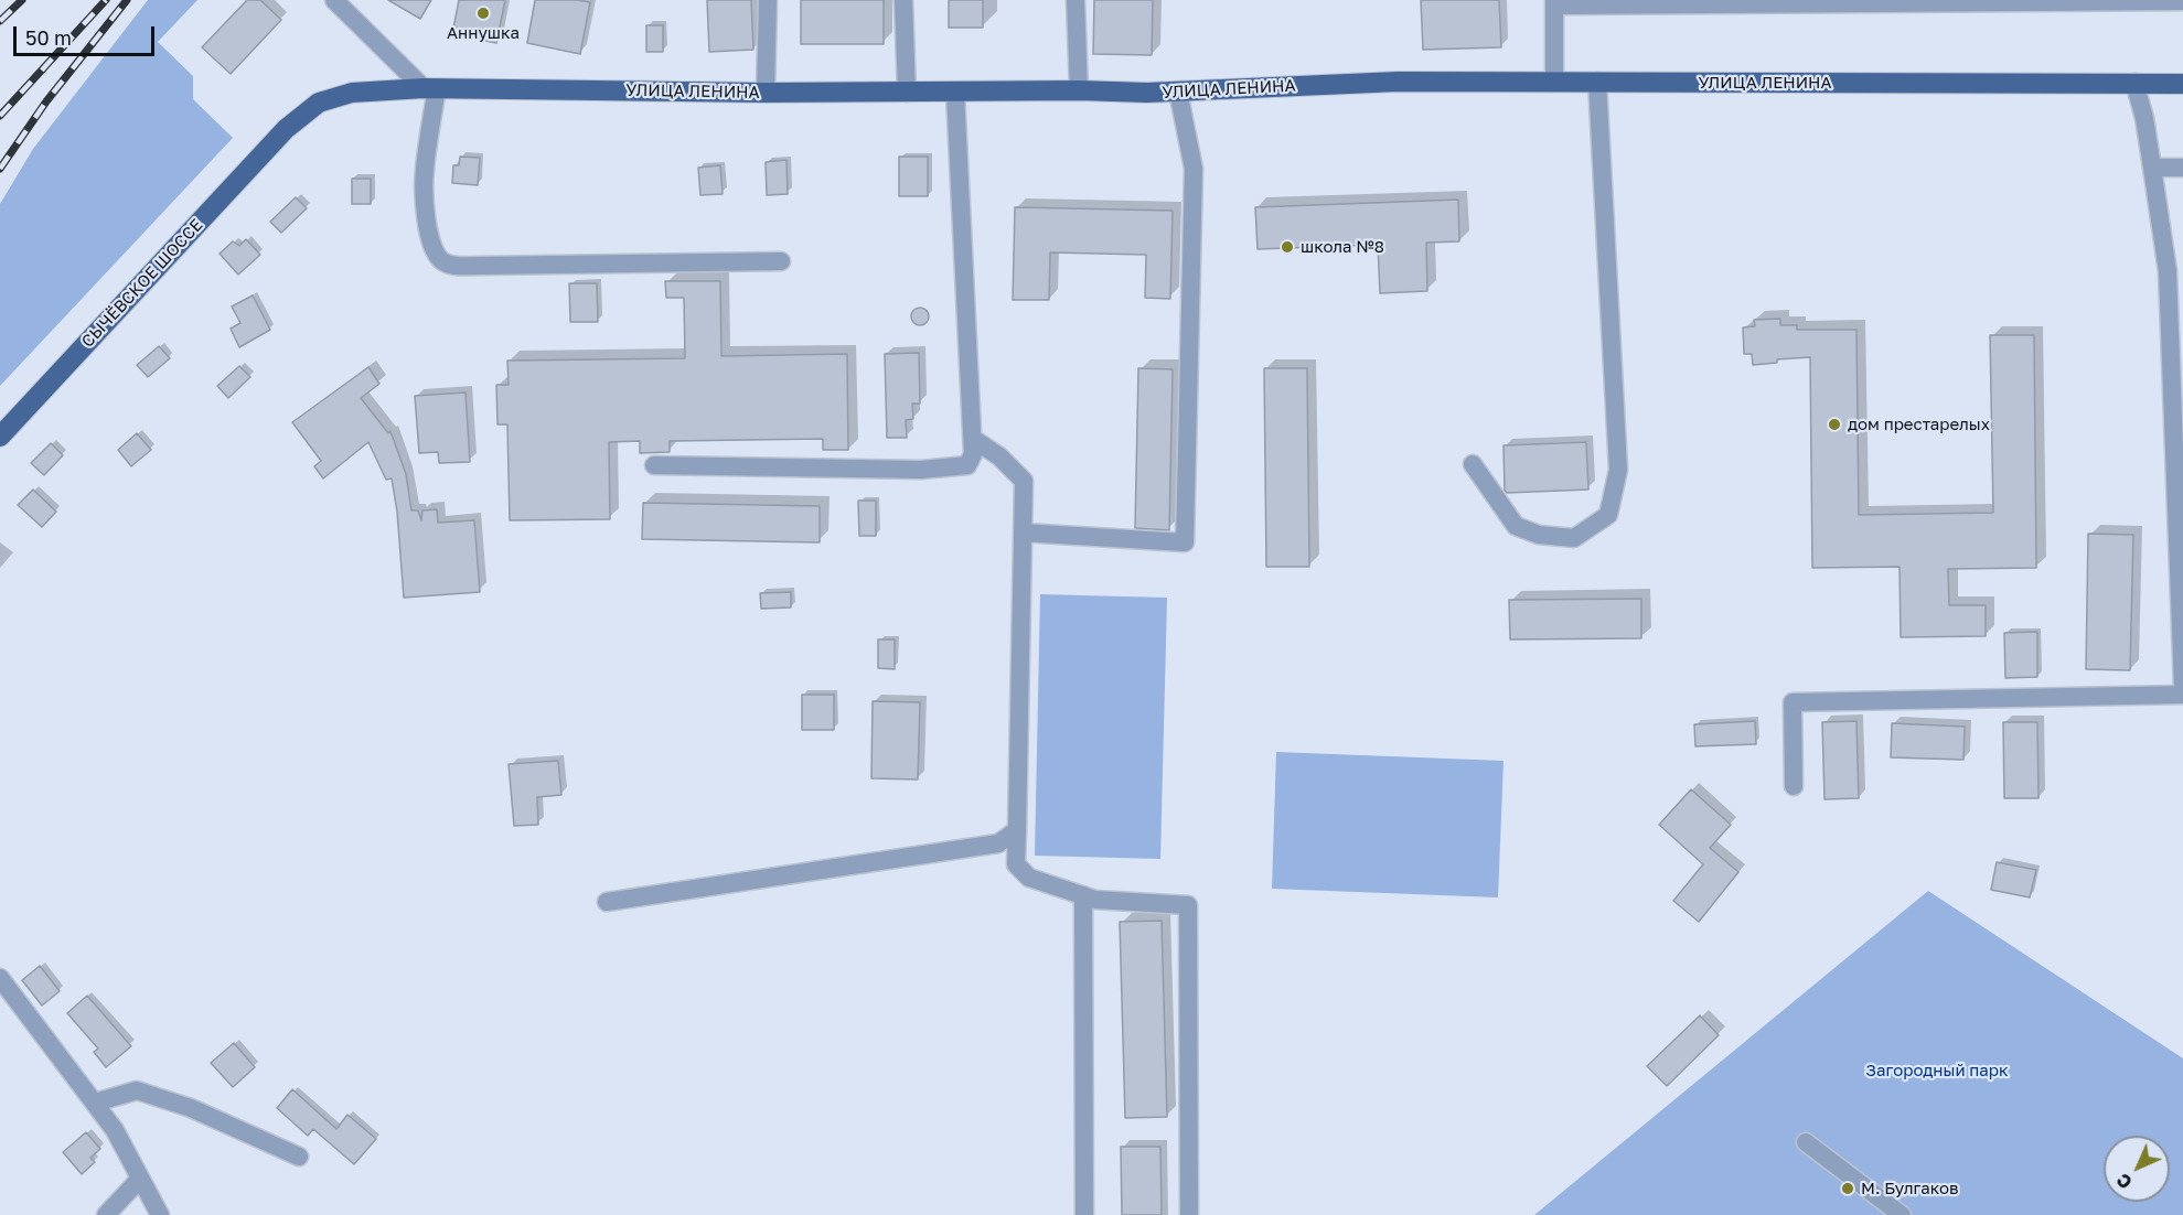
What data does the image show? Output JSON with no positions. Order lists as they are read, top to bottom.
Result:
{
  "streets": {
    "main road": ["УЛИЦА ЛЕНИНА", "СЫЧЁВСКОЕ ШОССЕ"]
  },
  "crossings": [
    ["УЛИЦА ЛЕНИНА", "СЫЧЁВСКОЕ ШОССЕ"]
  ],
  "parks": ["Загородный парк"],
  "places": [
    "Аннушка",
    "школа №8",
    "дом престарелых",
    "М. Булгаков"
  ],
  "scale_bar": "50 m",
  "north": "bottom left"
}
